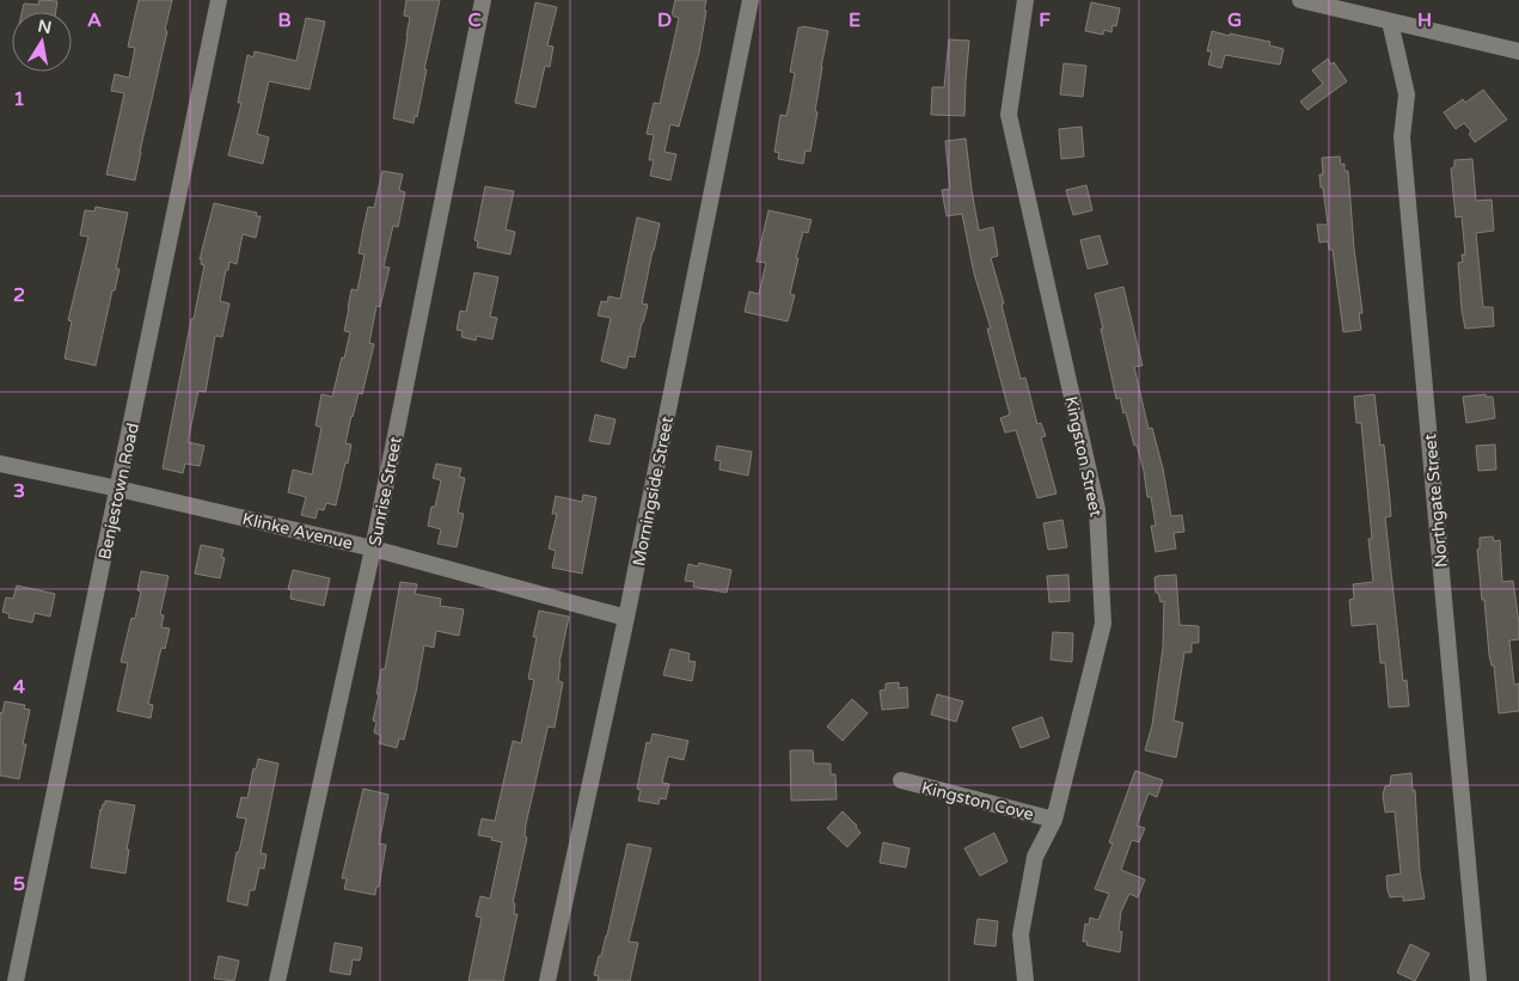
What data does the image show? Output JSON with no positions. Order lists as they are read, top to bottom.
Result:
{
  "streets": {
    "street": [
      "Kingston Street",
      "Benjestown Road",
      "Sunrise Street",
      "Morningside Street",
      "Northgate Street",
      "Klinke Avenue",
      "Kingston Cove"
    ]
  },
  "crossings": [
    ["Kingston Street", "Kingston Cove"],
    ["Benjestown Road", "Klinke Avenue"],
    ["Sunrise Street", "Klinke Avenue"],
    ["Morningside Street", "Klinke Avenue"]
  ],
  "north": "top",
  "grid": {
    "columns": [
      "A",
      "B",
      "C",
      "D",
      "E",
      "F",
      "G",
      "H"
    ],
    "rows": [
      "1",
      "2",
      "3",
      "4",
      "5"
    ]
  }
}
